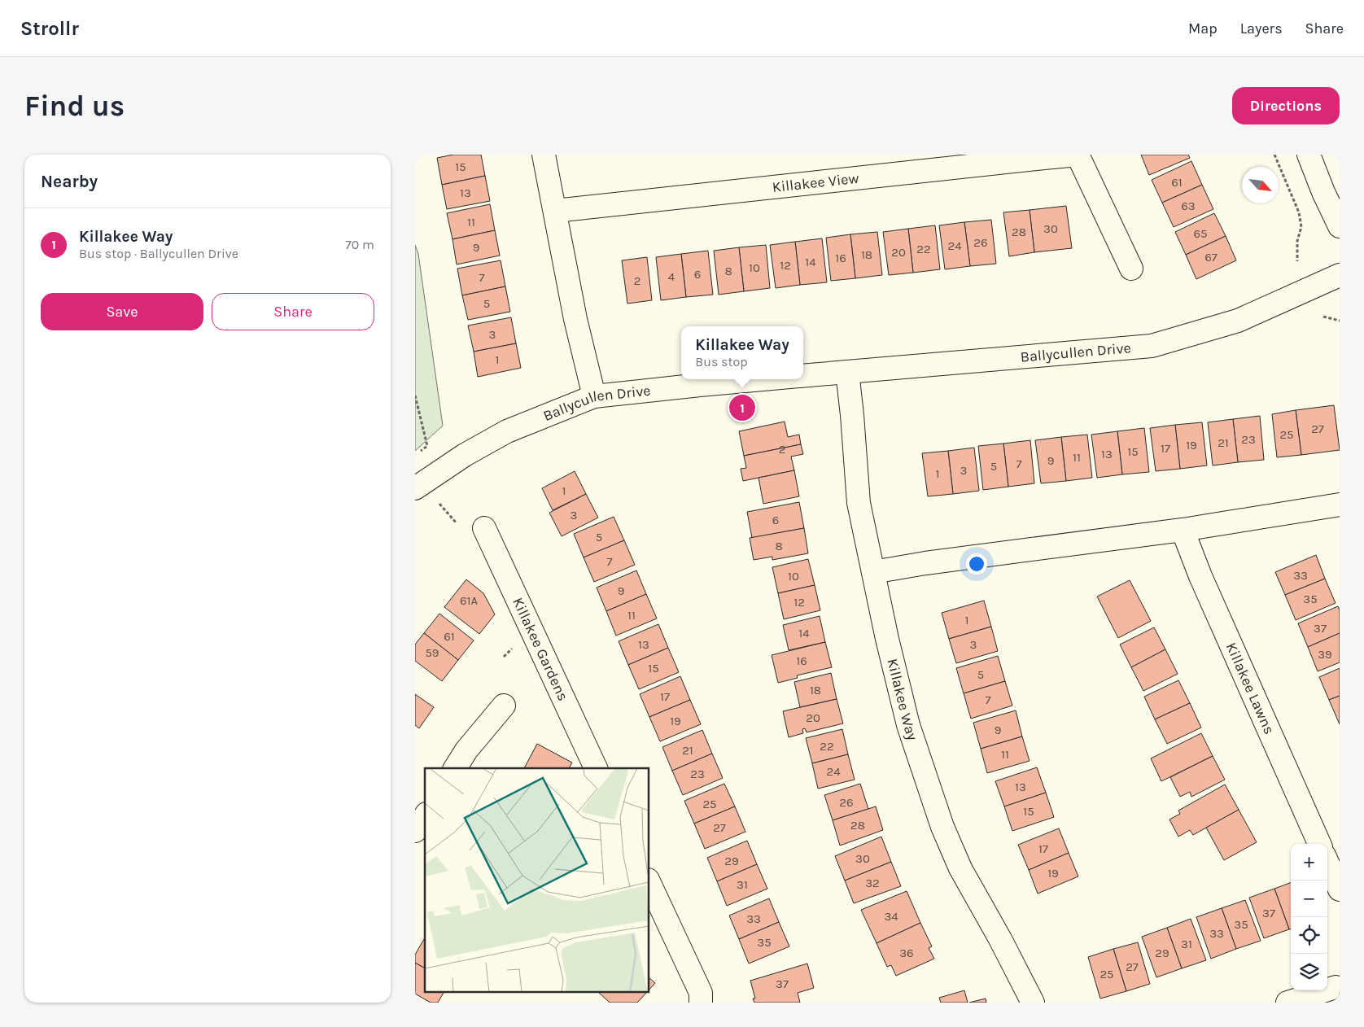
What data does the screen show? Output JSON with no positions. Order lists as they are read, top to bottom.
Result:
{
  "streets": {
    "street": [
      "Killakee View",
      "Ballycullen Drive",
      "Killakee Gardens",
      "Killakee Lawns",
      "Killakee Way"
    ]
  },
  "crossings": [
    ["Ballycullen Drive", "Killakee Way"]
  ],
  "house_numbers": [
    "15",
    "61",
    "13",
    "63",
    "11",
    "30",
    "28",
    "65",
    "26",
    "24",
    "9",
    "22",
    "20",
    "18",
    "67",
    "16",
    "14",
    "12",
    "10",
    "8",
    "6",
    "4",
    "7",
    "2",
    "5",
    "3",
    "1",
    "27",
    "25",
    "23",
    "21",
    "19",
    "17",
    "2",
    "15",
    "13",
    "11",
    "9",
    "7",
    "5",
    "3",
    "1",
    "1",
    "3",
    "6",
    "5",
    "8",
    "7",
    "33",
    "10",
    "9",
    "35",
    "61A",
    "12",
    "11",
    "1",
    "37",
    "14",
    "61",
    "13",
    "3",
    "59",
    "39",
    "16",
    "15",
    "5",
    "18",
    "17",
    "7",
    "20",
    "19",
    "9",
    "22",
    "21",
    "11",
    "24",
    "23",
    "13",
    "26",
    "25",
    "15",
    "28",
    "27",
    "17",
    "30",
    "29",
    "19",
    "32",
    "31",
    "37",
    "34",
    "33",
    "35",
    "33",
    "35",
    "31",
    "36",
    "29",
    "27",
    "25",
    "37"
  ],
  "north": "bottom right",
  "page": {
    "header": "Strollr",
    "nav": ["Map", "Layers", "Share"],
    "buttons": [
      "Directions",
      ["Save", "Share"]
    ],
    "title": "Find us",
    "heading": "Nearby",
    "list": [
      {
        "mark": "1",
        "name": "Killakee Way",
        "note": "Bus stop · Ballycullen Drive",
        "value": "70 m"
      }
    ],
    "popup": ["Killakee Way", "Bus stop"],
    "pins": "1",
    "map_buttons": ["+", "−"]
  }
}
